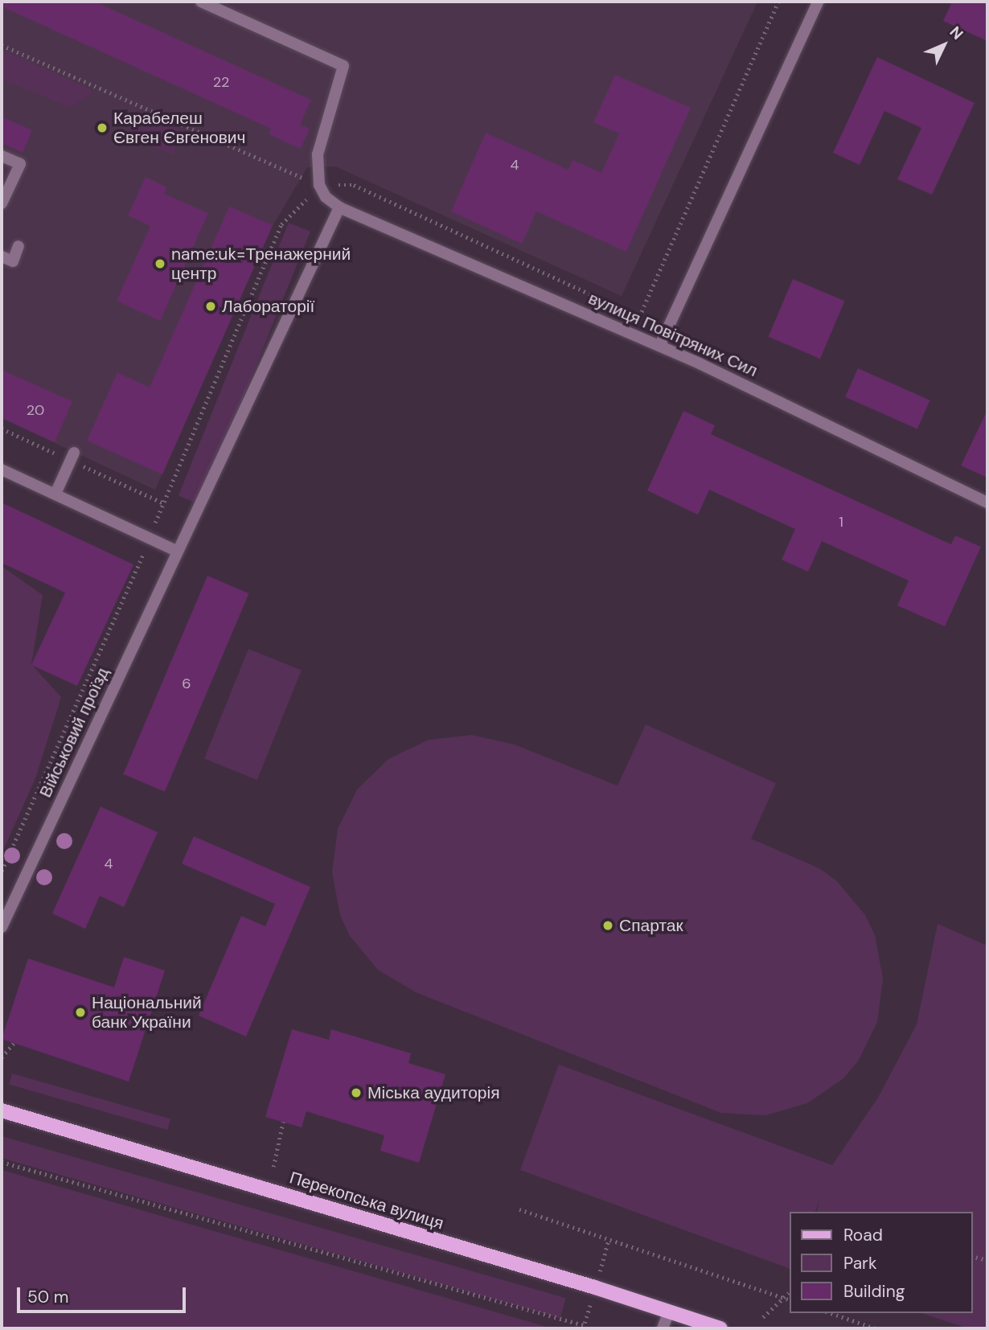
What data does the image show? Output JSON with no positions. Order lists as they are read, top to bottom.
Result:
{
  "streets": {
    "main road": ["Перекопська вулиця"],
    "street": ["вулиця Повітряних Сил", "Військовий проїзд"]
  },
  "crossings": [
    ["вулиця Повітряних Сил", "Військовий проїзд"]
  ],
  "places": [
    "Карабелеш Євген Євгенович",
    "name:uk=Тренажерний центр",
    "Лабораторії",
    "Спартак",
    "Національний банк України",
    "Міська аудиторія"
  ],
  "house_numbers": [
    "22",
    "4",
    "20",
    "1",
    "6",
    "4"
  ],
  "legend": ["Road", "Park", "Building"],
  "scale_bar": "50 m",
  "north": "top right"
}
